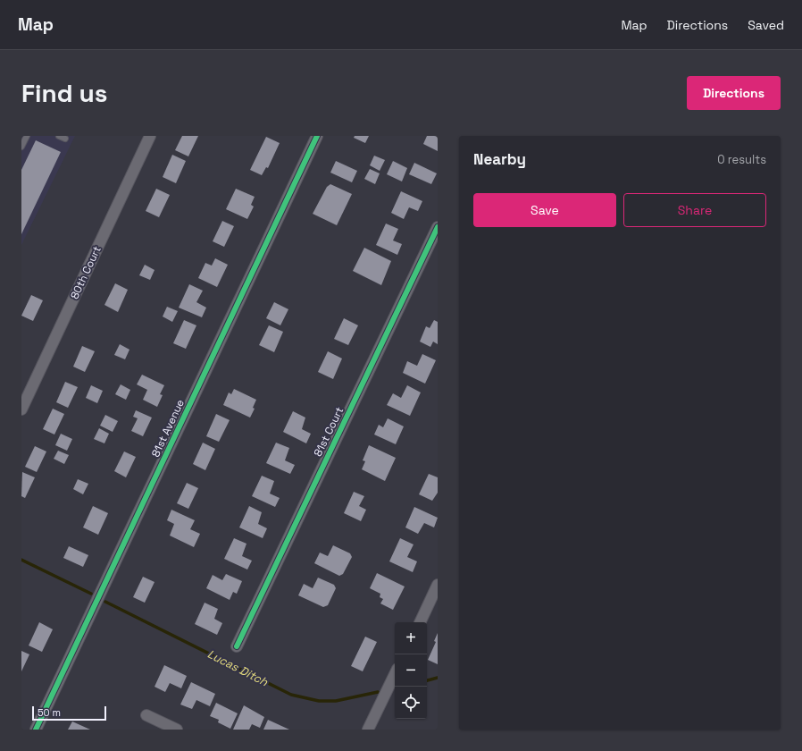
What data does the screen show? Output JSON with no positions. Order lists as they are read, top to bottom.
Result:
{
  "streets": {
    "street": ["80th Court", "81st Avenue", "81st Court"]
  },
  "water": ["Lucas Ditch"],
  "scale_bar": "50 m",
  "page": {
    "header": "Map",
    "nav": ["Map", "Directions", "Saved"],
    "buttons": [
      "Directions",
      ["Save", "Share"]
    ],
    "title": "Find us",
    "heading": ["Nearby", "0 results"],
    "map_buttons": ["+", "−"],
    "scale": "50 m"
  }
}
